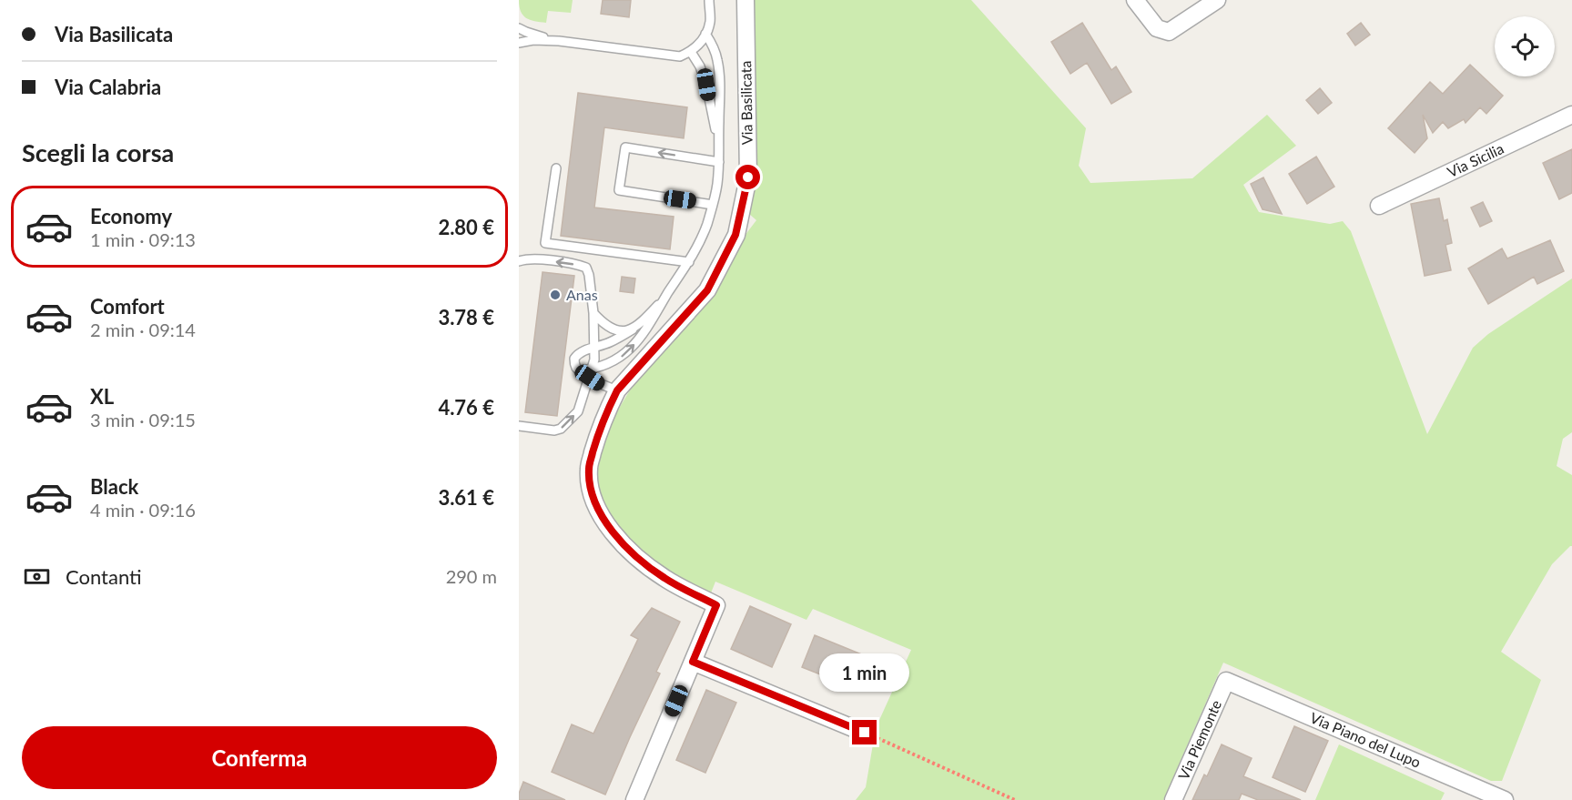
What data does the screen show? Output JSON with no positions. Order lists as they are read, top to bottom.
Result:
{
  "streets": {
    "street": [
      "Via Basilicata",
      "Via Sicilia",
      "Via Piemonte",
      "Via Piano del Lupo"
    ]
  },
  "crossings": [
    ["Via Piemonte", "Via Piano del Lupo"]
  ],
  "places": ["Anas"],
  "page": {
    "banner": ["Via Basilicata", "Via Calabria"],
    "heading": "Scegli la corsa",
    "list": [
      {
        "name": "Economy",
        "note": "1 min · 09:13",
        "value": "2.80 €"
      },
      {
        "name": "Comfort",
        "note": "2 min · 09:14",
        "value": "3.78 €"
      },
      {
        "name": "XL",
        "note": "3 min · 09:15",
        "value": "4.76 €"
      },
      {
        "name": "Black",
        "note": "4 min · 09:16",
        "value": "3.61 €"
      }
    ],
    "pay": ["Contanti", "290 m"],
    "bubble": "1 min",
    "buttons": "Conferma"
  }
}
